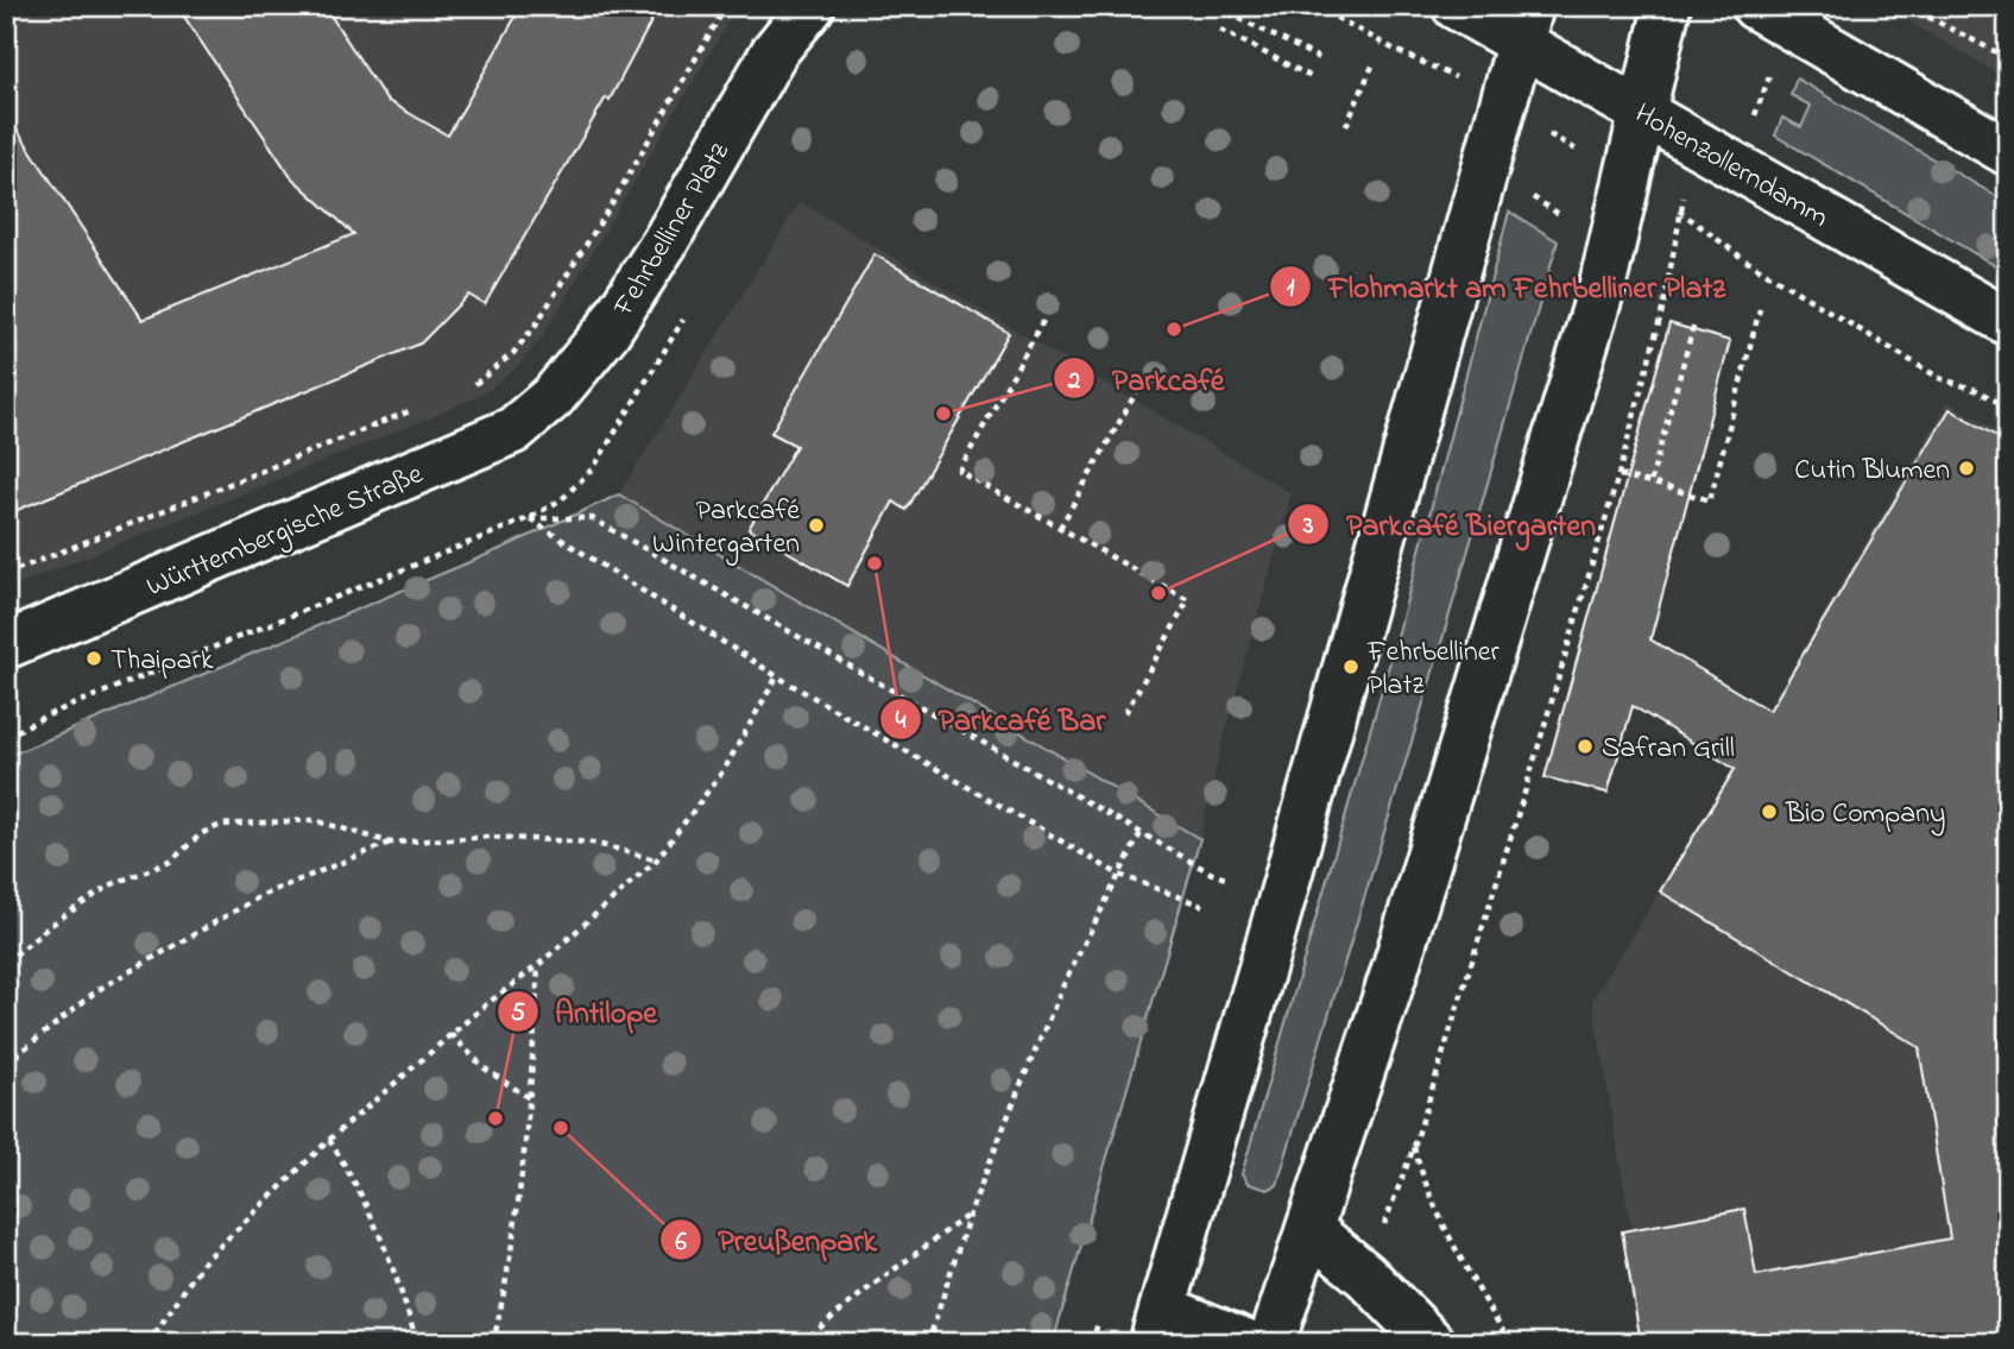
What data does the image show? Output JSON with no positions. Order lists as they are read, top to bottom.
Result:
{
  "streets": {
    "main road": ["Hohenzollerndamm", "Fehrbelliner Platz", "Württembergische Straße"]
  },
  "crossings": [
    ["Fehrbelliner Platz", "Württembergische Straße"]
  ],
  "places": [
    "Flohmarkt am Fehrbelliner Platz",
    "Parkcafé",
    "Cutin Blumen",
    "Parkcafé Wintergarten",
    "Parkcafé Bar",
    "Parkcafé Biergarten",
    "Thaipark",
    "Fehrbelliner Platz",
    "Safran Grill",
    "Bio Company",
    "Antilope",
    "Preußenpark"
  ]
}
